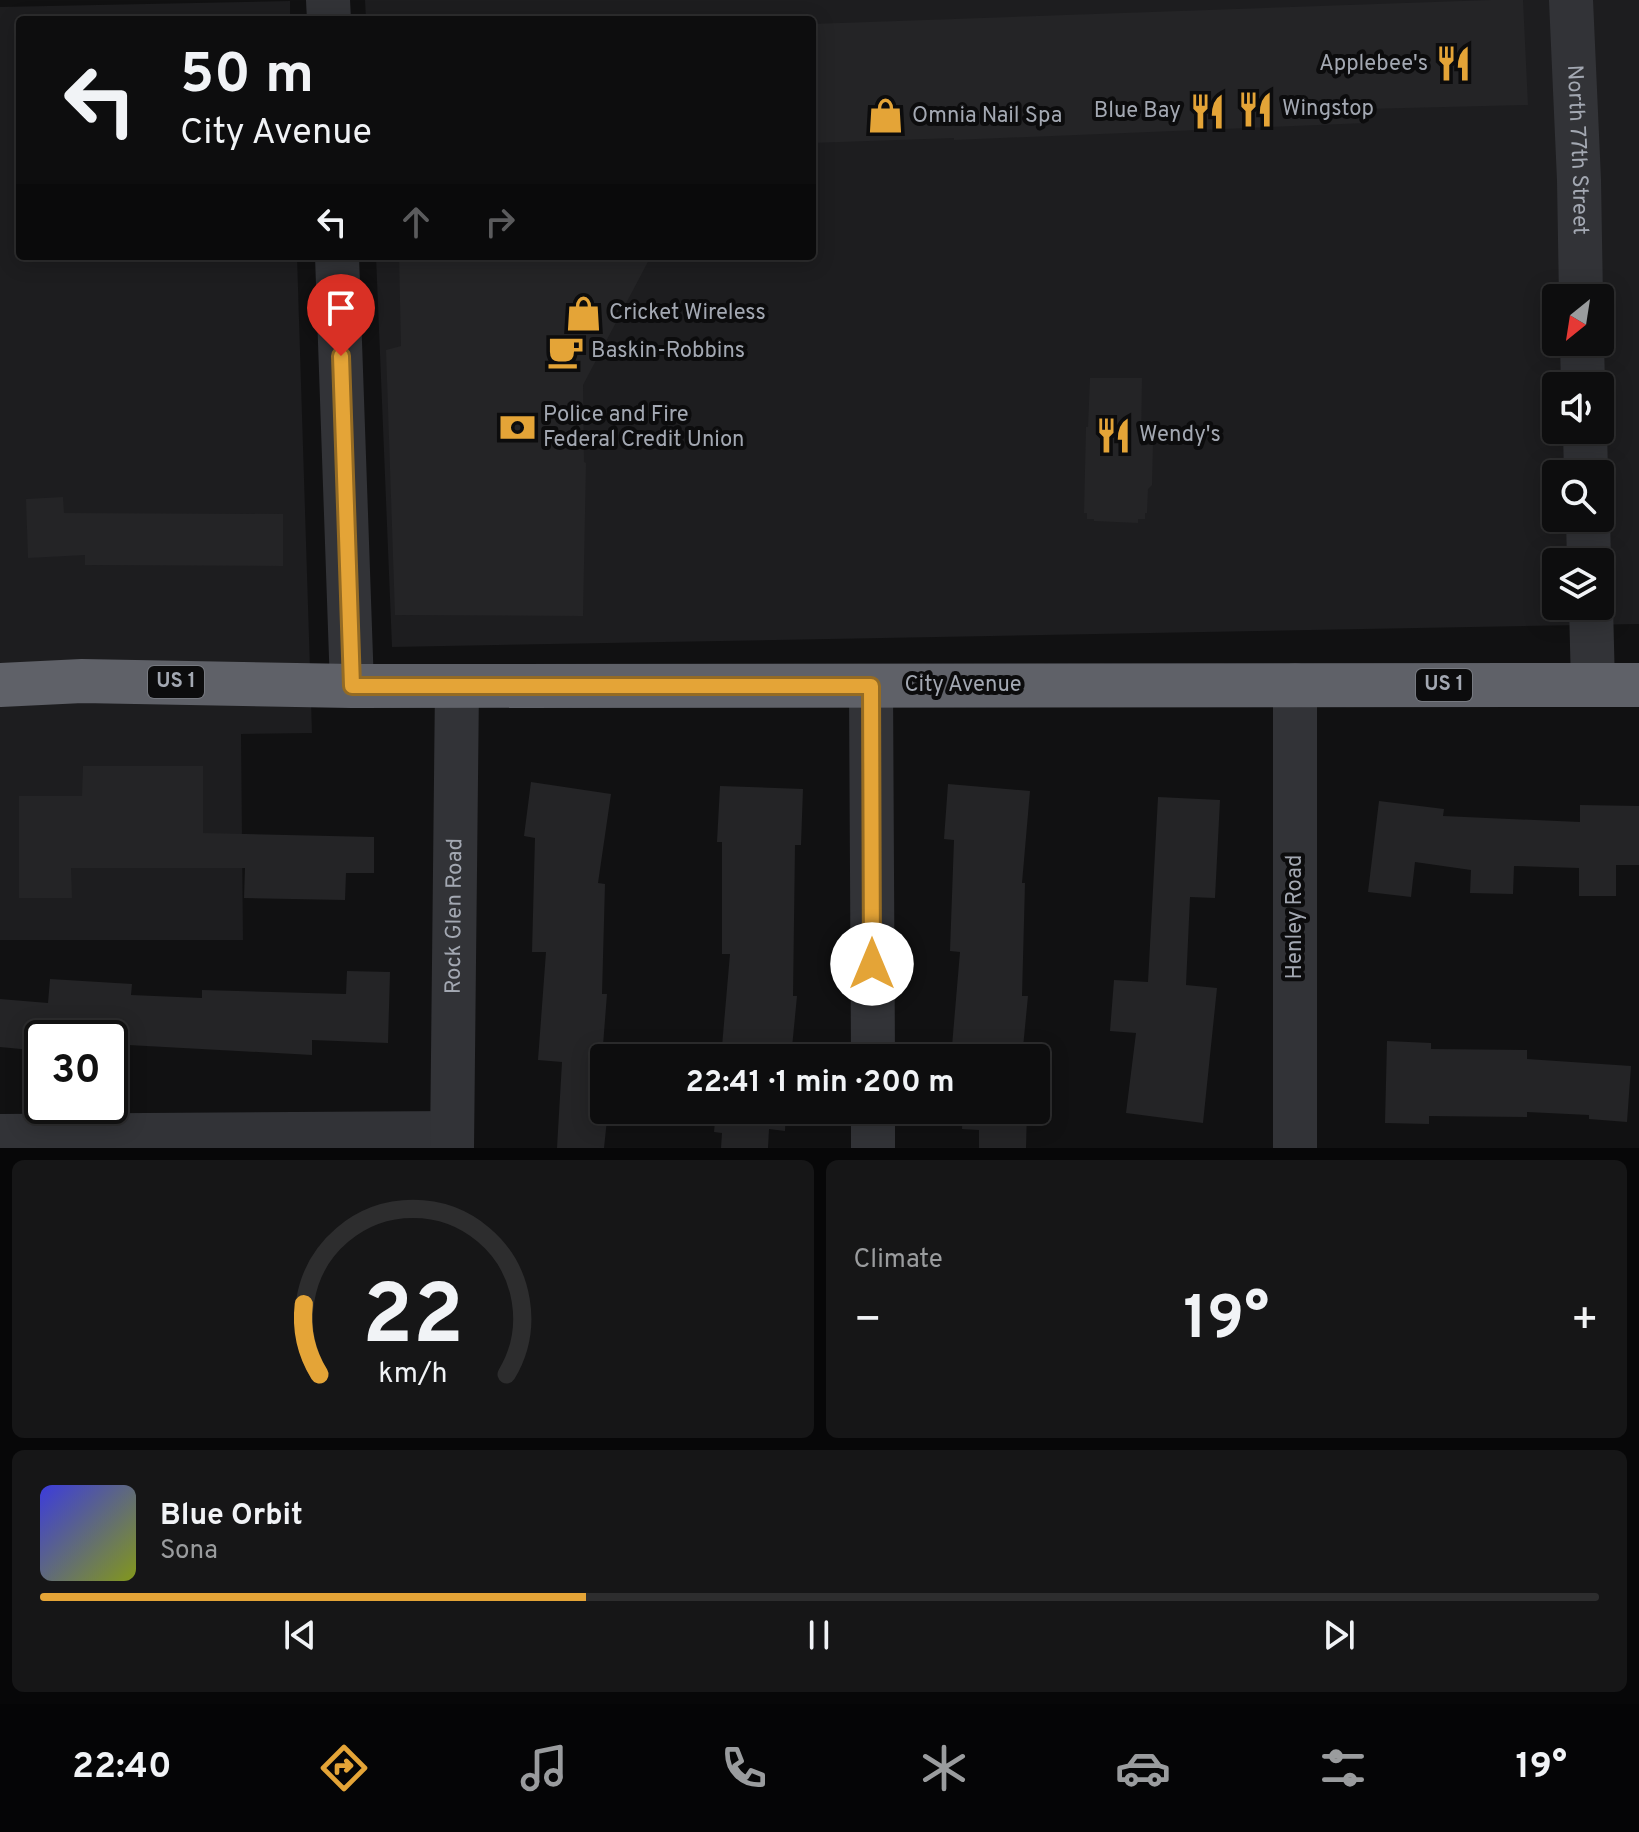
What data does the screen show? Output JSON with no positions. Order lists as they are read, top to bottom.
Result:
{
  "streets": {
    "highway": ["US 1", "City Avenue"],
    "street": ["North 77th Street", "Rock Glen Road", "Henley Road"]
  },
  "crossings": [
    ["City Avenue", "Rock Glen Road"],
    ["City Avenue", "Henley Road"]
  ],
  "places": {
    "restaurant": [
      "Applebee's",
      "Wingstop",
      "Blue Bay",
      "Wendy's"
    ],
    "shop": ["Omnia Nail Spa", "Cricket Wireless"],
    "cafe": ["Baskin-Robbins"],
    "bank": ["Police and Fire Federal Credit Union"]
  },
  "north": "bottom left",
  "page": {
    "turn": ["50 m", "City Avenue"],
    "limit": "30",
    "trip": "22:41 · 1 min · 200 m",
    "tile": "Climate",
    "heat": ["−", "19°", "+"],
    "song": ["Blue Orbit", "Sona"],
    "tabs": ["22:40", "19°"],
    "gauge": ["22", "km/h"]
  }
}
